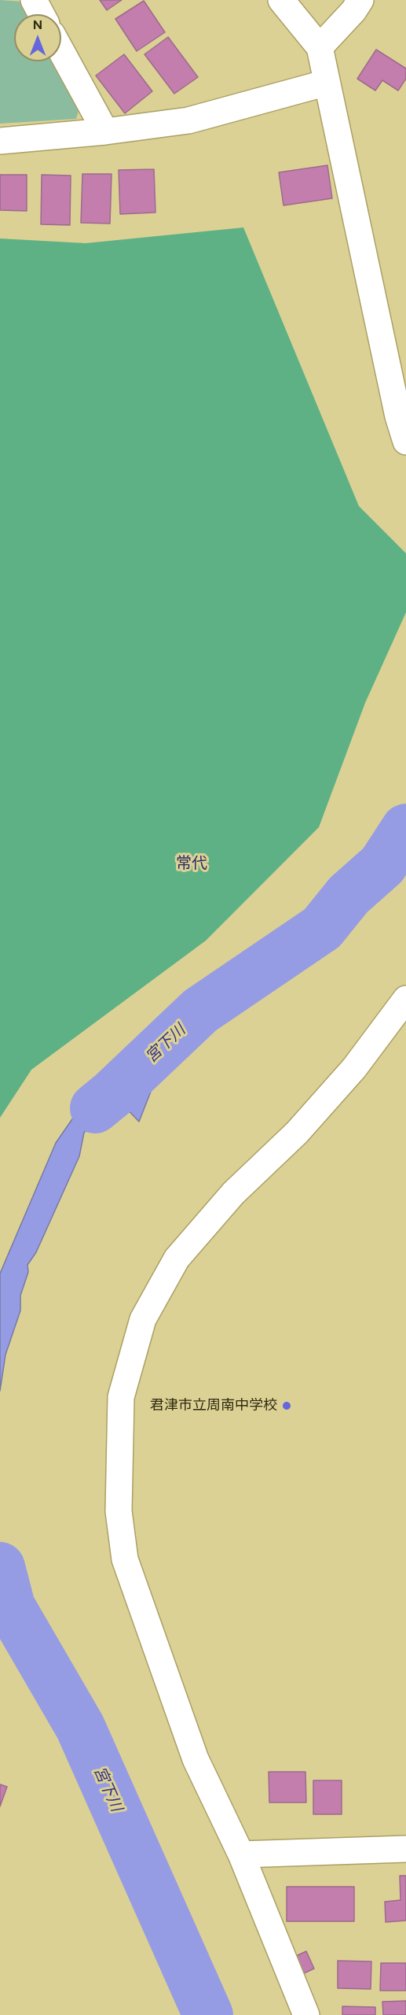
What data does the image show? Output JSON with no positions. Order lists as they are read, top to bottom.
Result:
{
  "districts": ["常代"],
  "water": ["宮下川"],
  "places": ["君津市立周南中学校"],
  "north": "top"
}
